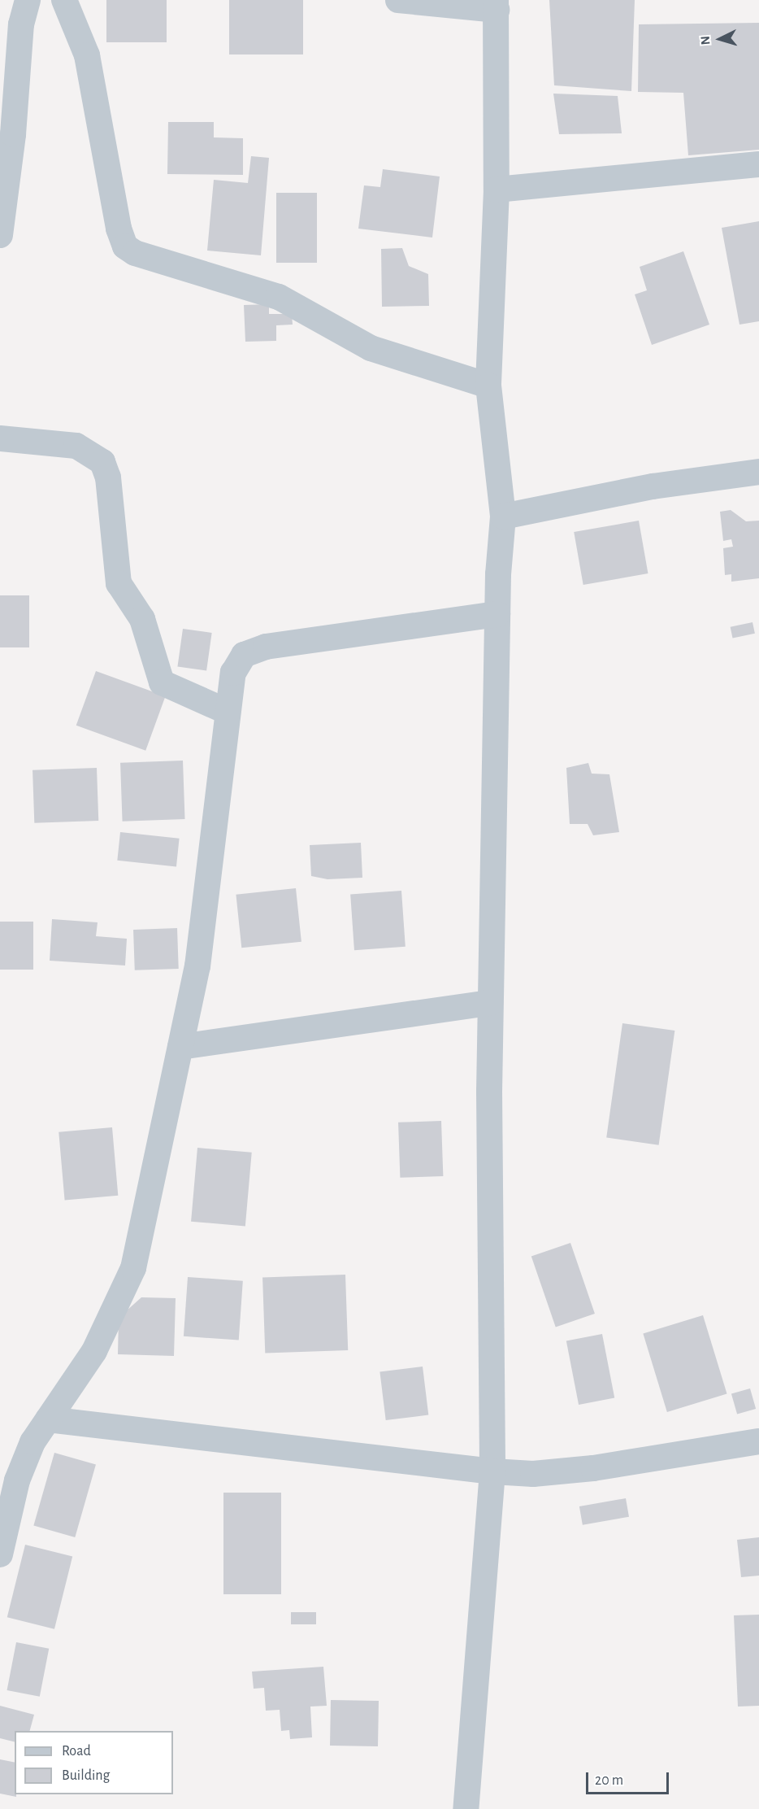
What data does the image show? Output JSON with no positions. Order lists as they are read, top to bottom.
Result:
{
  "legend": ["Road", "Building"],
  "scale_bar": "20 m",
  "north": "left"
}
